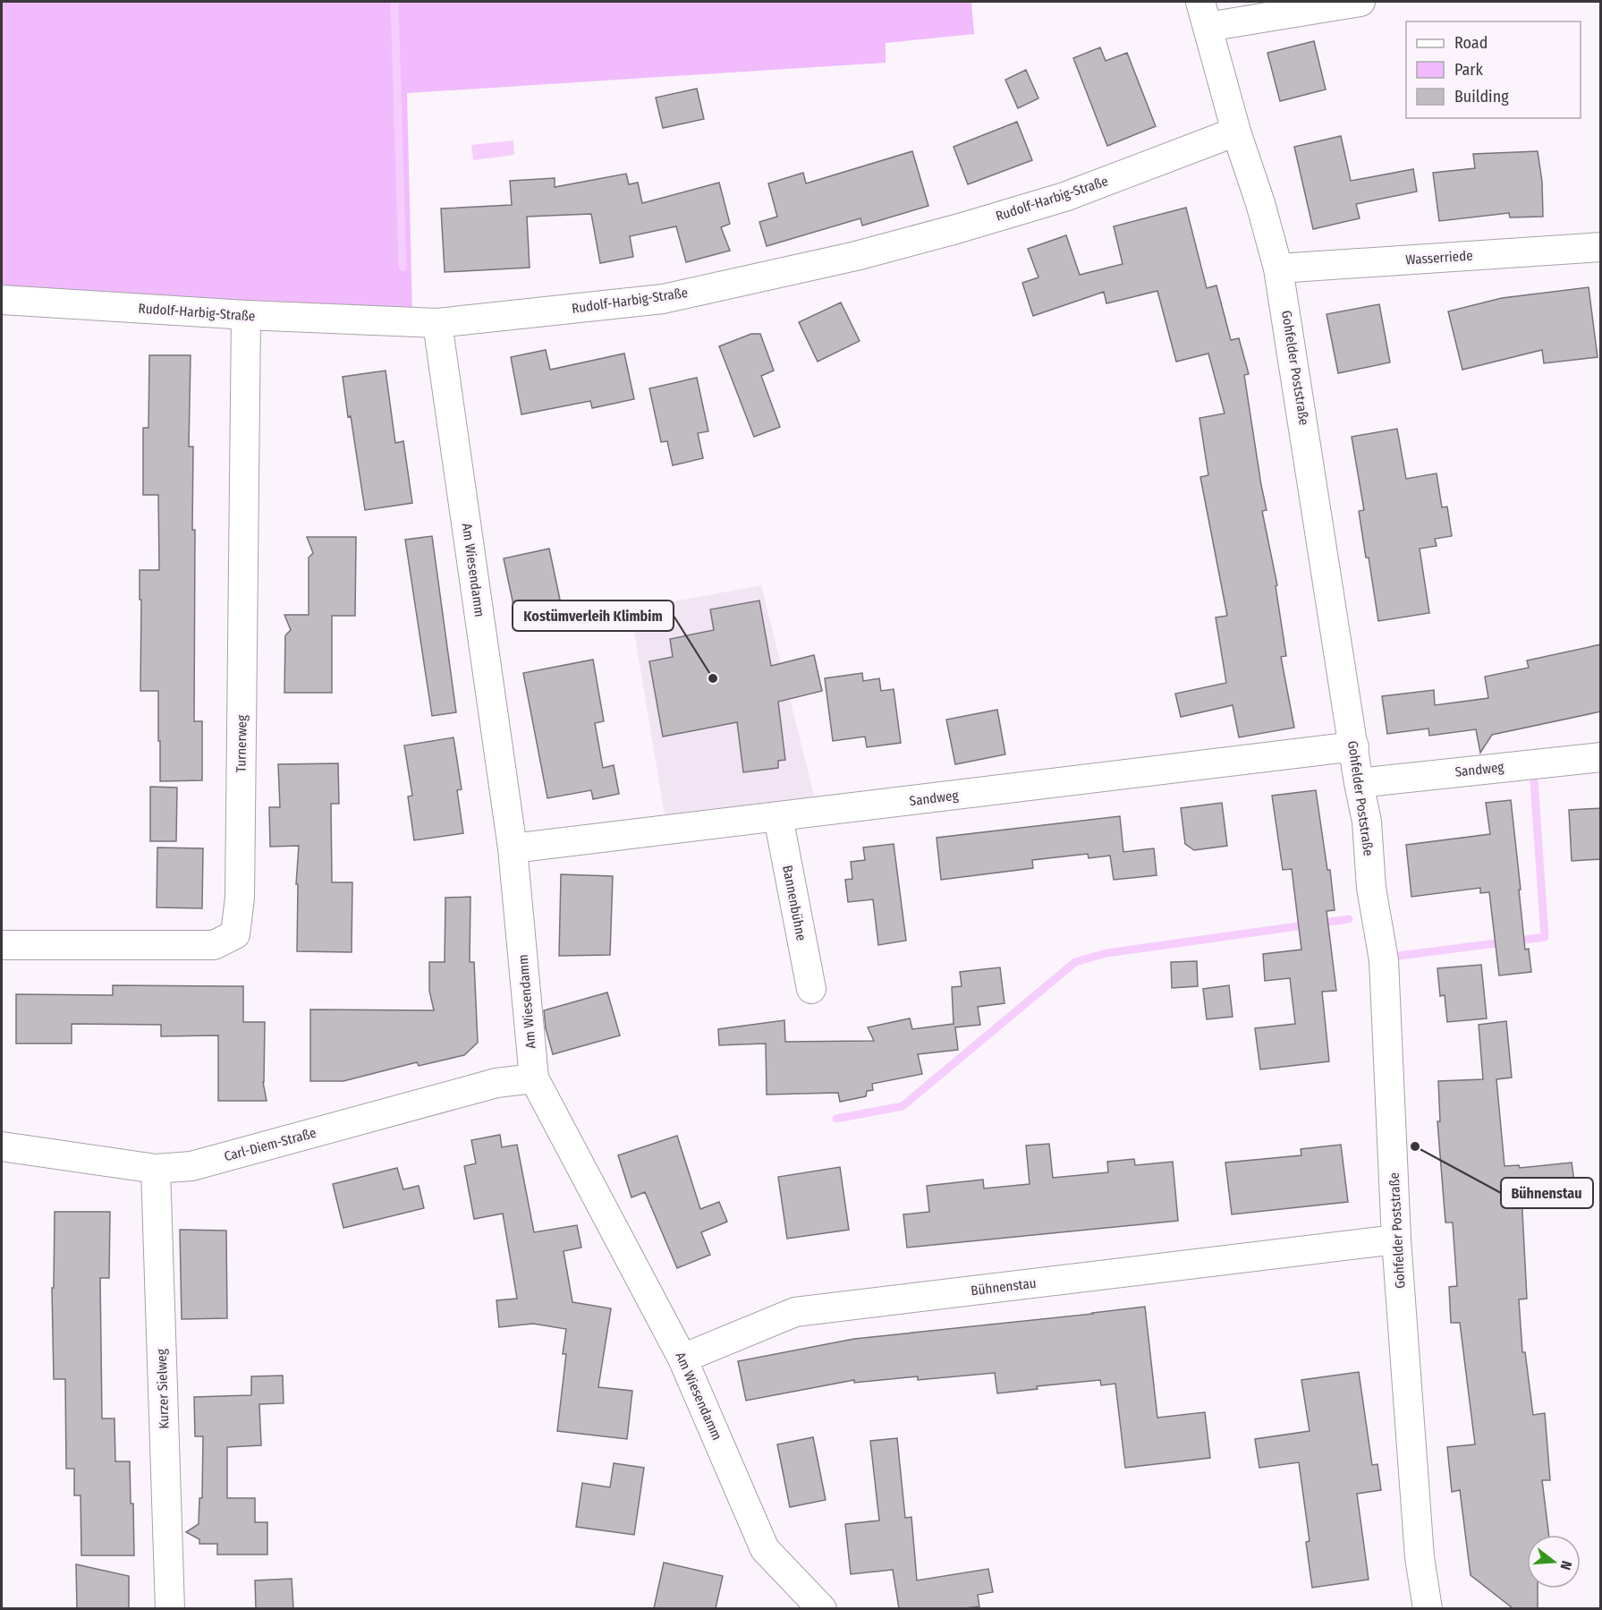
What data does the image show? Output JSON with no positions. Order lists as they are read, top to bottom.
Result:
{
  "streets": {
    "street": [
      "Rudolf-Harbig-Straße",
      "Wasserriede",
      "Gohfelder Poststraße",
      "Am Wiesendamm",
      "Turnerweg",
      "Sandweg",
      "Bannenbühne",
      "Carl-Diem-Straße",
      "Bühnenstau",
      "Kurzer Sielweg"
    ]
  },
  "crossings": [
    ["Rudolf-Harbig-Straße", "Gohfelder Poststraße"],
    ["Rudolf-Harbig-Straße", "Am Wiesendamm"],
    ["Rudolf-Harbig-Straße", "Turnerweg"],
    ["Wasserriede", "Gohfelder Poststraße"],
    ["Gohfelder Poststraße", "Sandweg"],
    ["Gohfelder Poststraße", "Bühnenstau"],
    ["Am Wiesendamm", "Sandweg"],
    ["Am Wiesendamm", "Carl-Diem-Straße"],
    ["Am Wiesendamm", "Bühnenstau"],
    ["Sandweg", "Bannenbühne"],
    ["Carl-Diem-Straße", "Kurzer Sielweg"]
  ],
  "places": ["Kostümverleih Klimbim", "Bühnenstau"],
  "legend": ["Road", "Park", "Building"],
  "north": "right"
}
